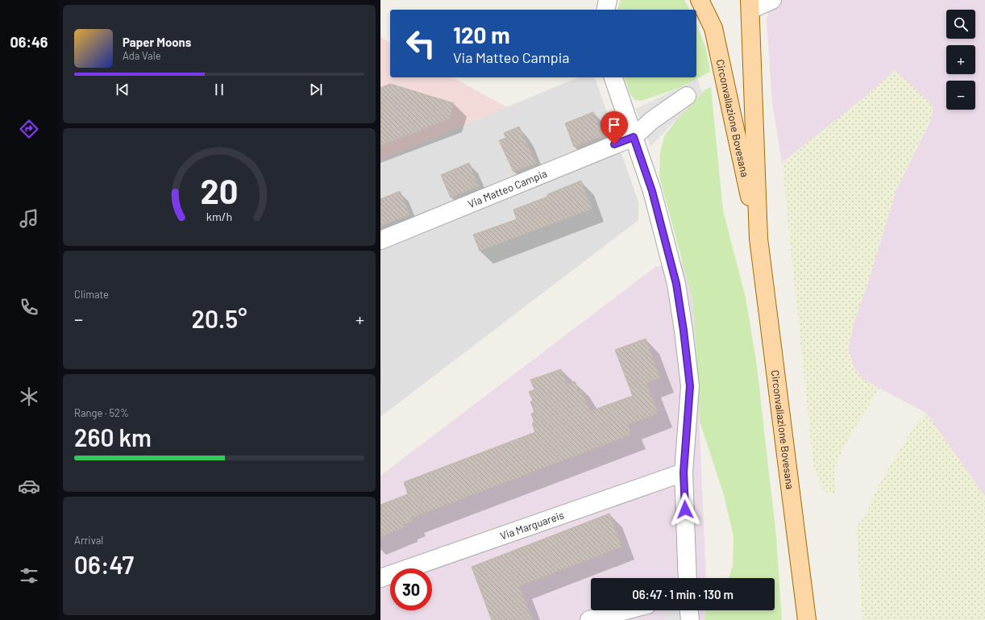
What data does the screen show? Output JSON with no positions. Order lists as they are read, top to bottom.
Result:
{
  "streets": {
    "main road": ["Circonvallazione Bovesana"],
    "street": ["Via Matteo Campia", "Via Marguareis"]
  },
  "page": {
    "tabs": "06:46",
    "map_buttons": ["+", "−"],
    "turn": ["120 m", "Via Matteo Campia"],
    "song": ["Paper Moons", "Ada Vale"],
    "tile": [
      "Climate",
      ["Range · 52%", "260 km"],
      ["Arrival", "06:47"]
    ],
    "heat": ["−", "20.5°", "+"],
    "limit": "30",
    "trip": "06:47 · 1 min · 130 m",
    "gauge": ["20", "km/h"]
  }
}
